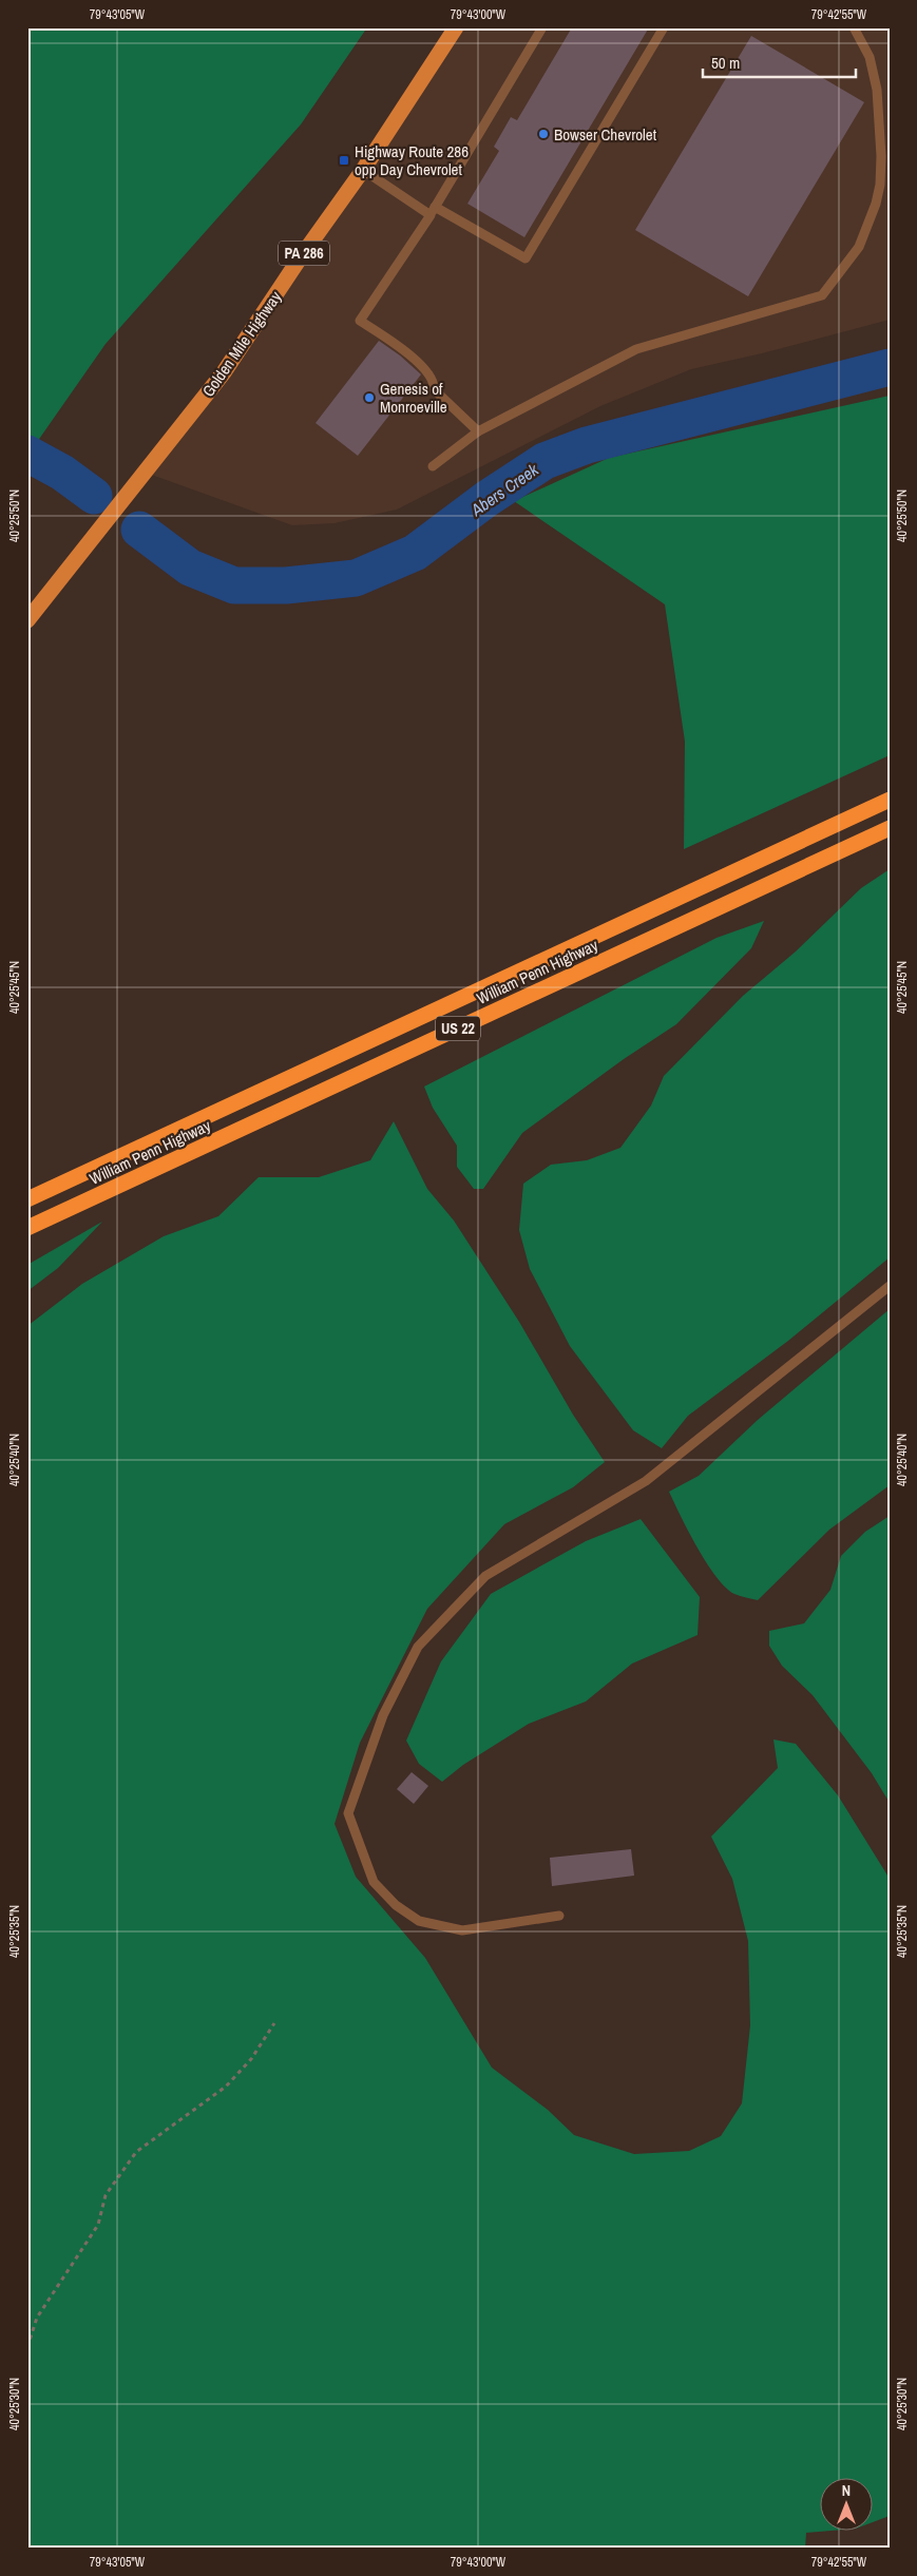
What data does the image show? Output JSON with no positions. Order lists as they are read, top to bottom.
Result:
{
  "streets": {
    "highway": ["William Penn Highway", "US 22"],
    "main road": ["PA 286", "Golden Mile Highway"]
  },
  "water": ["Abers Creek"],
  "places": {
    "other": ["Bowser Chevrolet", "Genesis of Monroeville"],
    "transit": ["Highway Route 286 opp Day Chevrolet"]
  },
  "scale_bar": "50 m",
  "north": "top",
  "coordinates": [
    "79°43'05\"W",
    "79°43'00\"W",
    "79°42'55\"W",
    "40°25'50\"N",
    "40°25'45\"N",
    "40°25'40\"N",
    "40°25'35\"N",
    "40°25'30\"N"
  ]
}
